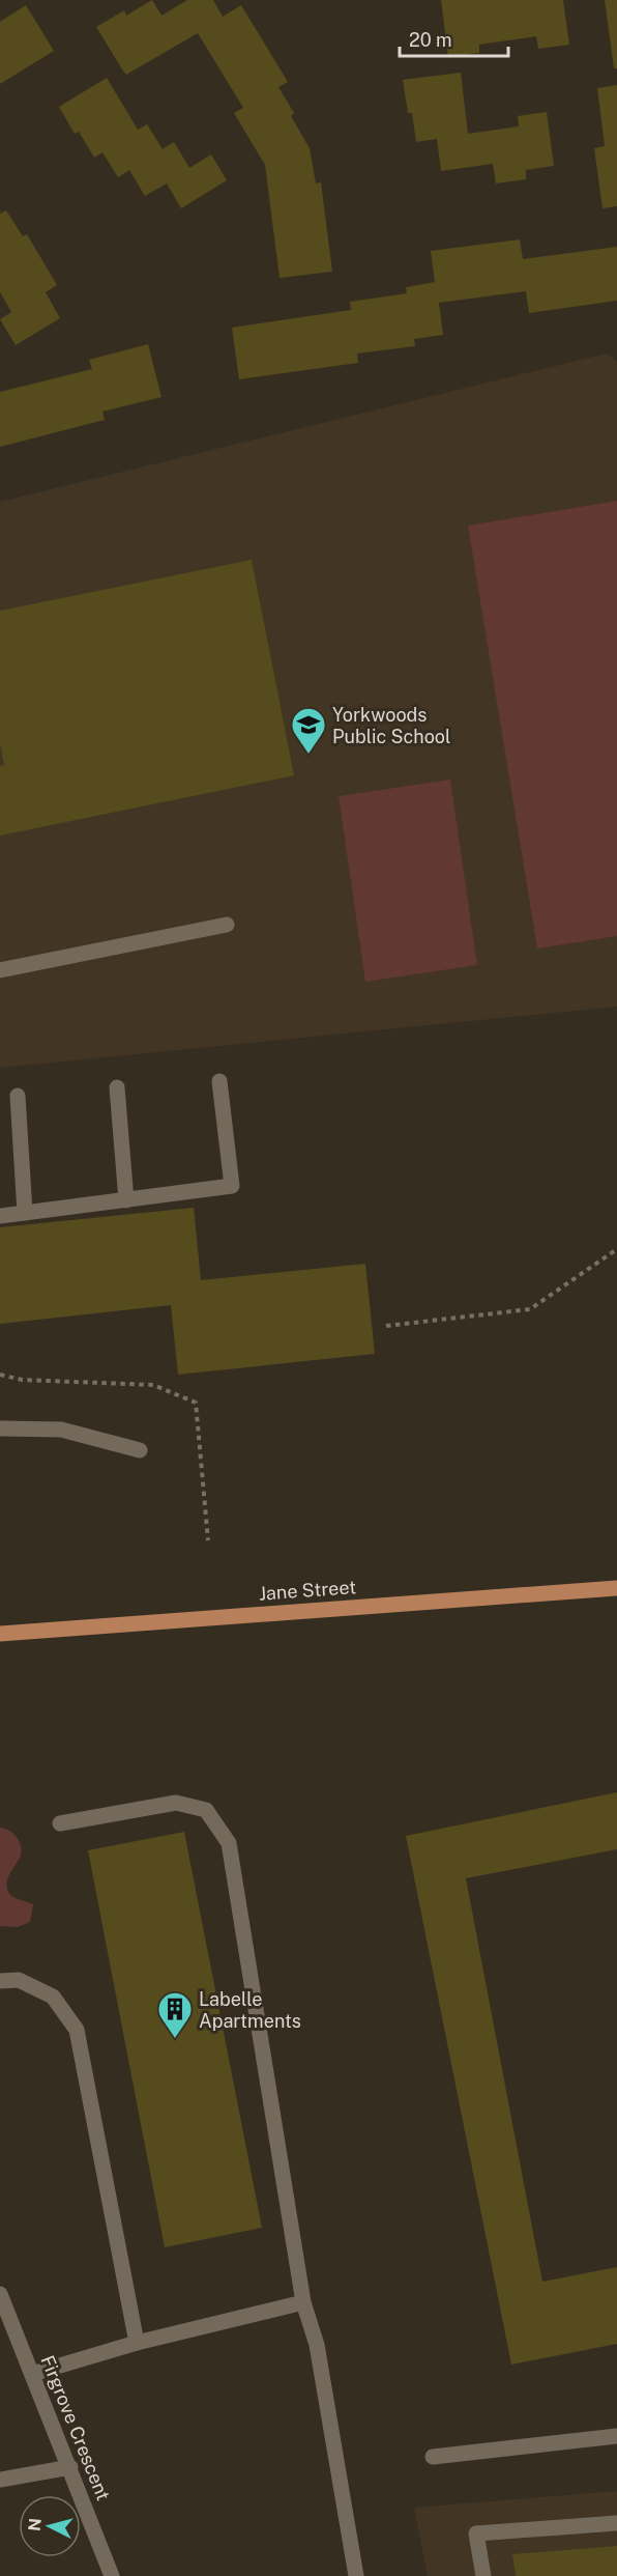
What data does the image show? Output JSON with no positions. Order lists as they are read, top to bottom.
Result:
{
  "streets": {
    "main road": ["Jane Street"],
    "street": ["Firgrove Crescent"]
  },
  "places": {
    "school or university": ["Yorkwoods Public School"],
    "building": ["Labelle Apartments"]
  },
  "scale_bar": "20 m",
  "north": "left"
}
